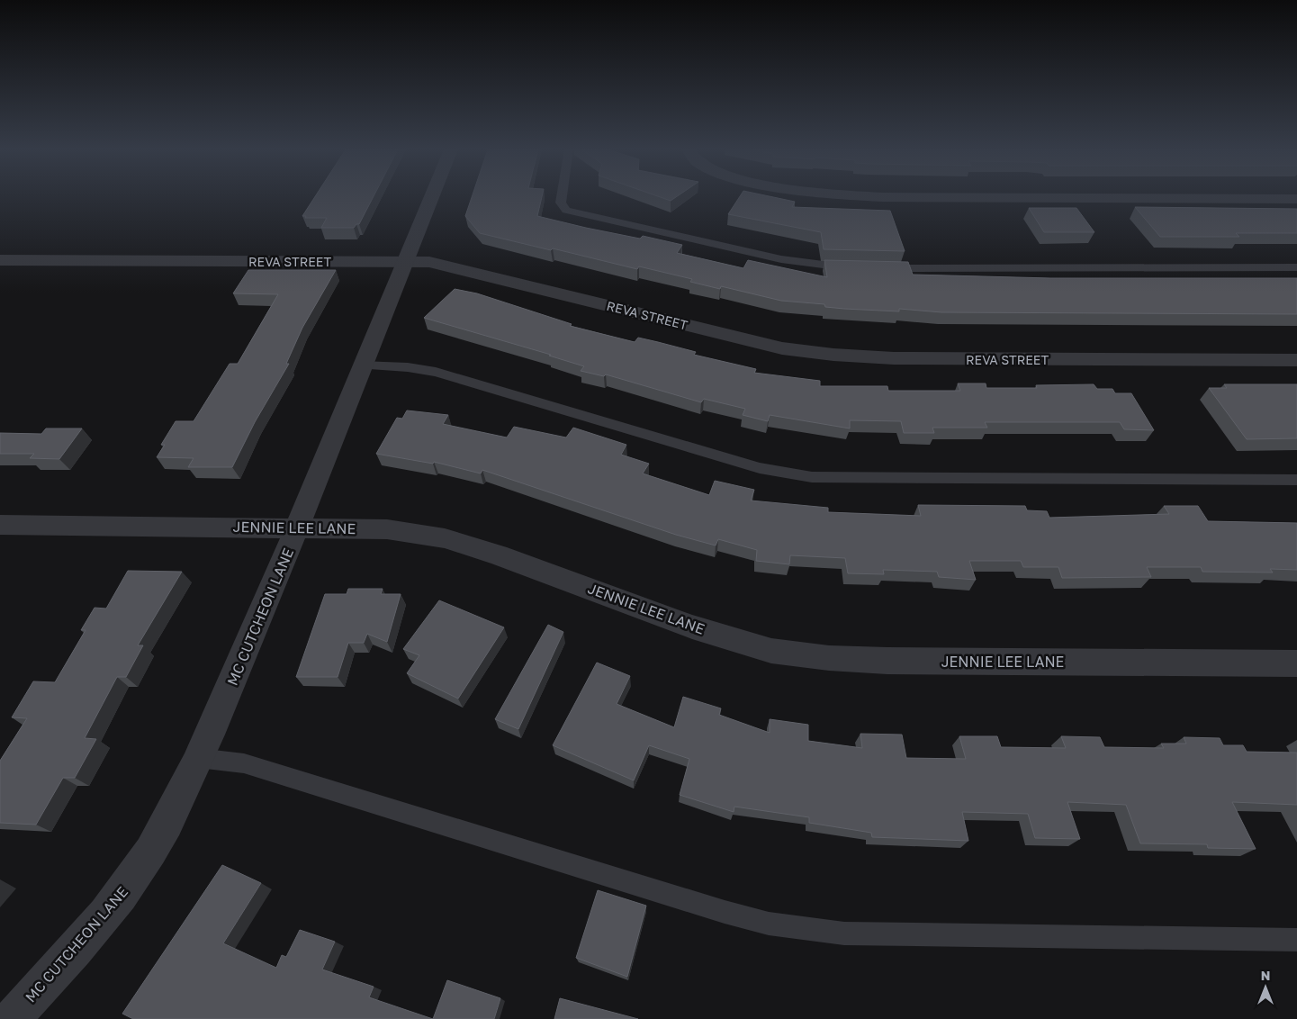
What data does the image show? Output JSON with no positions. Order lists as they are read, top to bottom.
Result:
{
  "streets": {
    "street": ["REVA STREET", "JENNIE LEE LANE", "MC CUTCHEON LANE"]
  },
  "crossings": [
    ["REVA STREET", "MC CUTCHEON LANE"],
    ["JENNIE LEE LANE", "MC CUTCHEON LANE"]
  ],
  "north": "top"
}
